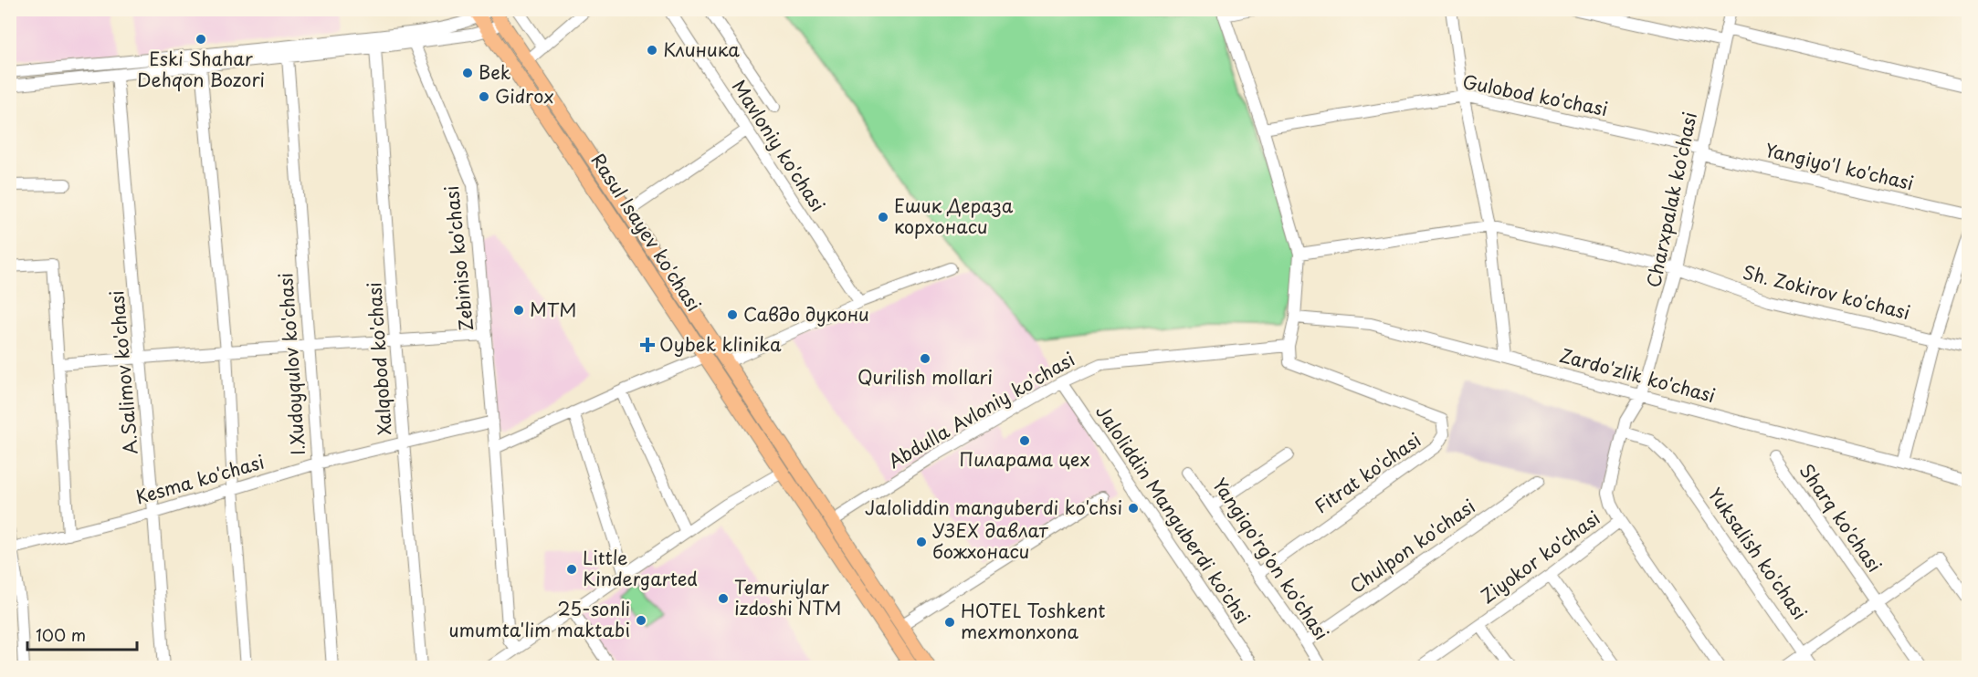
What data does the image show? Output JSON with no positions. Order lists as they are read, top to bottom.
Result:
{
  "streets": {
    "main road": ["Rasul Isayev ko'chasi"],
    "street": [
      "Gulobod ko'chasi",
      "Mavloniy ko'chasi",
      "Yangiyo'l ko'chasi",
      "Charxpalak ko'chasi",
      "Zebiniso ko'chasi",
      "Sh. Zokirov ko'chasi",
      "Xalqobod ko'chasi",
      "I.Xudoyqulov ko'chasi",
      "A.Salimov ko'chasi",
      "Zardo'zlik ko'chasi",
      "Abdulla Avloniy ko'chasi",
      "Fitrat ko'chasi",
      "Kesma ko'chasi",
      "Jaloliddin Manguberdi ko'chsi",
      "Sharq ko'chasi",
      "Chulpon ko'chasi",
      "Yuksalish ko'chasi",
      "Ziyokor ko'chasi",
      "Yangiqo'rg'on ko'chasi"
    ]
  },
  "crossings": [
    ["Gulobod ko'chasi", "Yangiyo'l ko'chasi"],
    ["Gulobod ko'chasi", "Charxpalak ko'chasi"],
    ["Yangiyo'l ko'chasi", "Charxpalak ko'chasi"],
    ["Charxpalak ko'chasi", "Sh. Zokirov ko'chasi"],
    ["Charxpalak ko'chasi", "Zardo'zlik ko'chasi"],
    ["Charxpalak ko'chasi", "Yuksalish ko'chasi"],
    ["Charxpalak ko'chasi", "Ziyokor ko'chasi"],
    ["Rasul Isayev ko'chasi", "Abdulla Avloniy ko'chasi"],
    ["Zebiniso ko'chasi", "Kesma ko'chasi"],
    ["Xalqobod ko'chasi", "Kesma ko'chasi"],
    ["I.Xudoyqulov ko'chasi", "Kesma ko'chasi"],
    ["A.Salimov ko'chasi", "Kesma ko'chasi"],
    ["Abdulla Avloniy ko'chasi", "Fitrat ko'chasi"],
    ["Abdulla Avloniy ko'chasi", "Jaloliddin Manguberdi ko'chsi"],
    ["Fitrat ko'chasi", "Yangiqo'rg'on ko'chasi"],
    ["Sharq ko'chasi", "Yuksalish ko'chasi"],
    ["Chulpon ko'chasi", "Yangiqo'rg'on ko'chasi"]
  ],
  "places": {
    "other": [
      "Eski Shahar Dehqon Bozori",
      "Клиника",
      "Bek",
      "Gidrox",
      "Ешик Дераза корхонаси",
      "MTM",
      "Савдо дукони",
      "Qurilish mollari",
      "Пиларама цех",
      "Jaloliddin manguberdi ko'chsi",
      "УЗЕХ давлат божхонаси",
      "Little Kindergarted",
      "Temuriylar izdoshi NTM",
      "25-sonli umumta'lim maktabi",
      "HOTEL Toshkent mexmonxona"
    ],
    "health": ["Oybek klinika"]
  },
  "scale_bar": "100 m"
}
